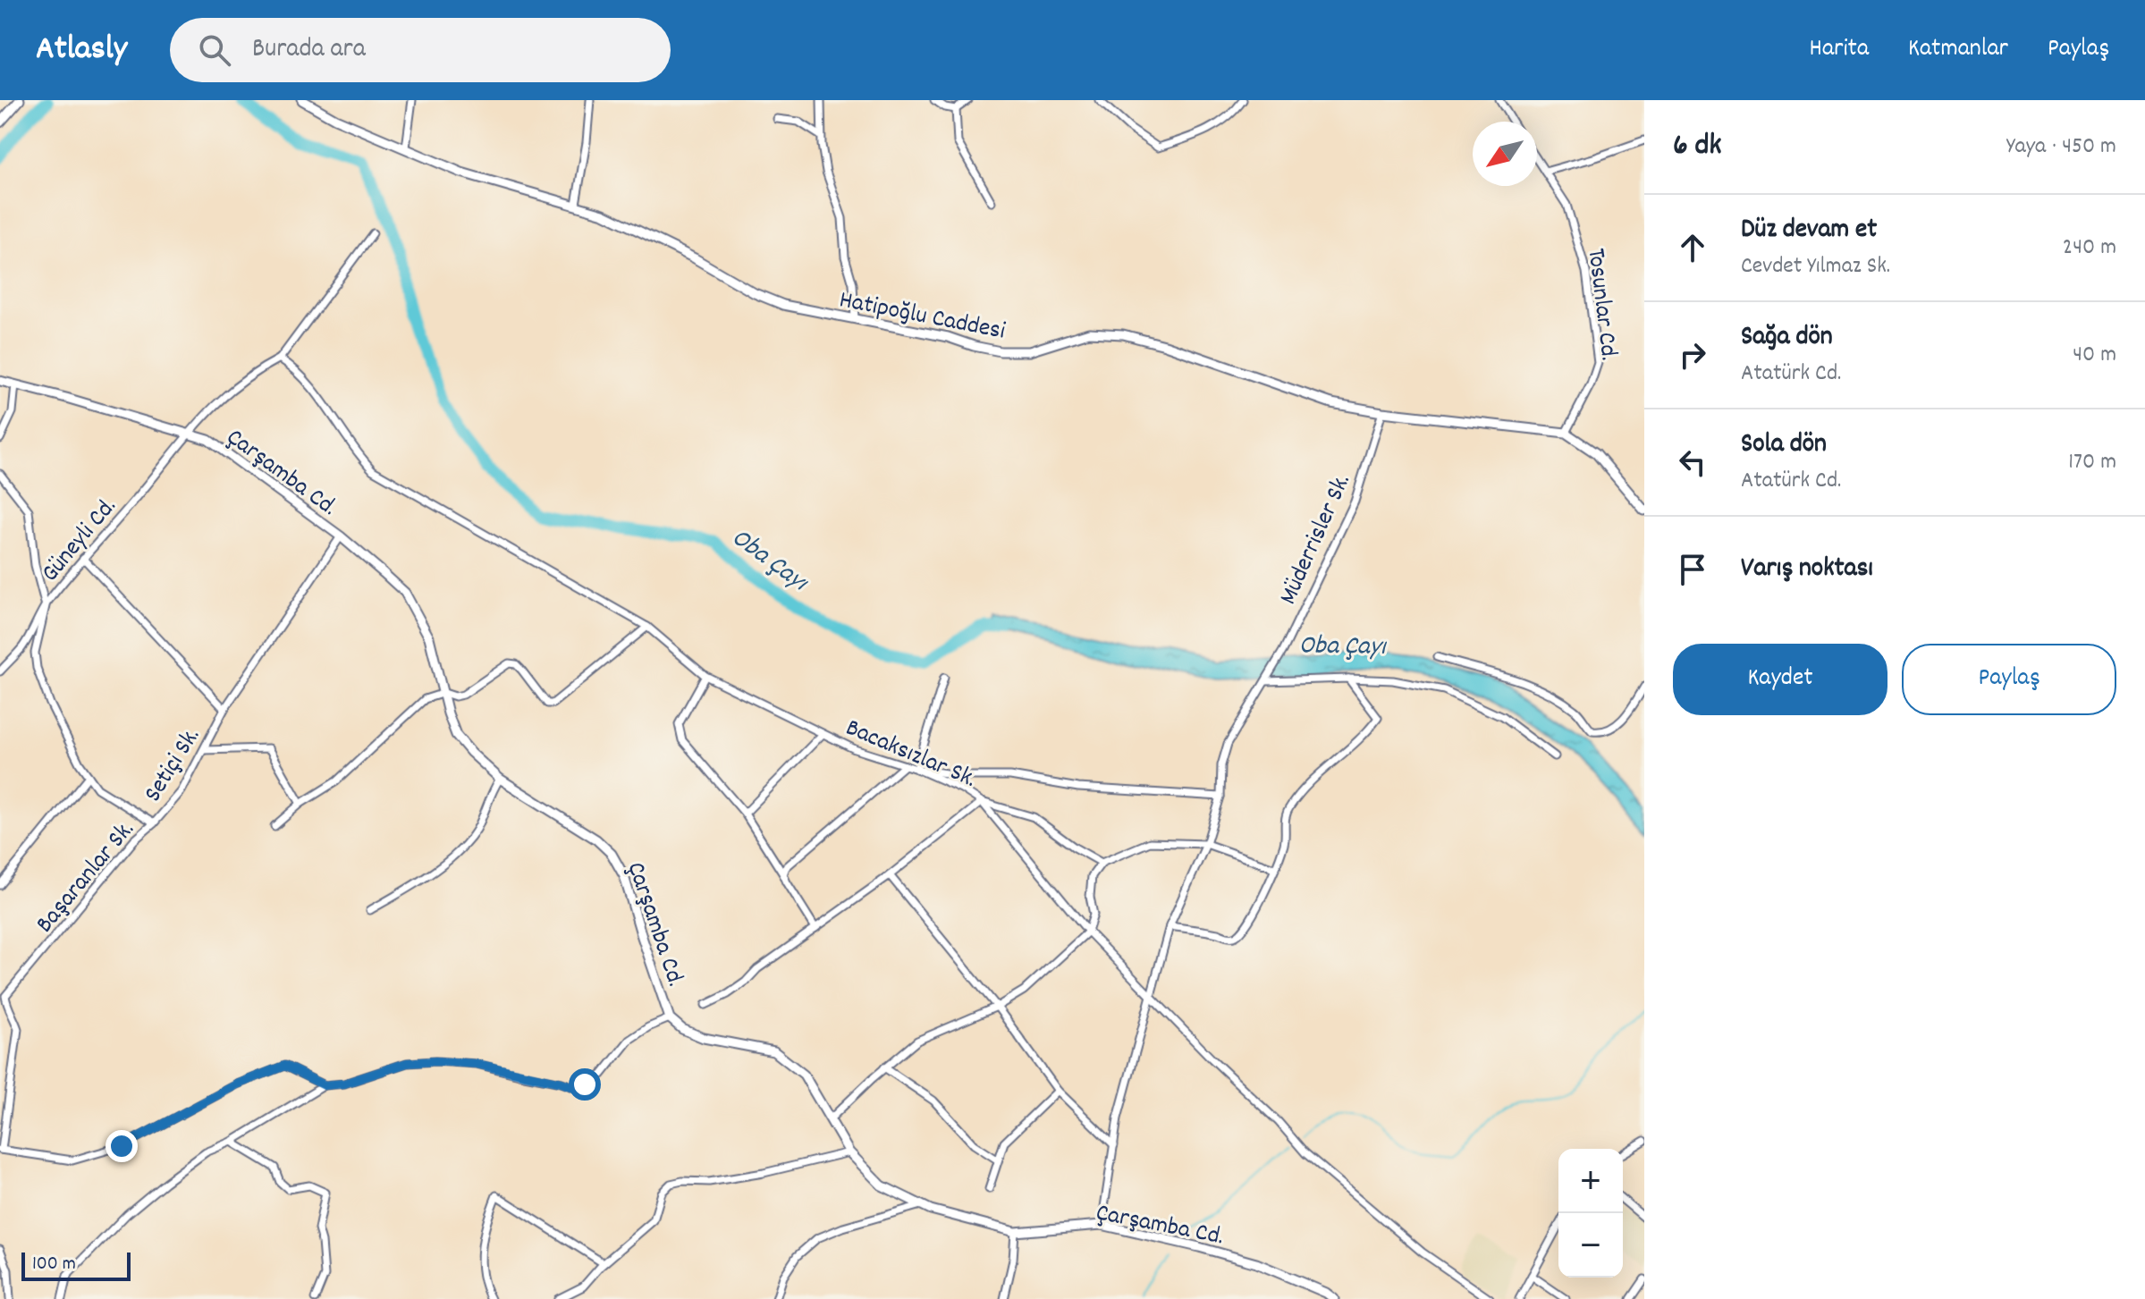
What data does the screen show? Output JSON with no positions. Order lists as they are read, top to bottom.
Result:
{
  "streets": {
    "street": [
      "Tosunlar Cd.",
      "Hatipoğlu Caddesi",
      "Çarşamba Cd.",
      "Güneyli Cd.",
      "Müderrisler Sk.",
      "Bacaksızlar Sk.",
      "Setiçi Sk.",
      "Başaranlar Sk."
    ]
  },
  "crossings": [
    ["Tosunlar Cd.", "Hatipoğlu Caddesi"],
    ["Hatipoğlu Caddesi", "Müderrisler Sk."],
    ["Çarşamba Cd.", "Güneyli Cd."],
    ["Çarşamba Cd.", "Müderrisler Sk."],
    ["Çarşamba Cd.", "Setiçi Sk."],
    ["Güneyli Cd.", "Bacaksızlar Sk."],
    ["Güneyli Cd.", "Setiçi Sk."],
    ["Setiçi Sk.", "Başaranlar Sk."]
  ],
  "water": ["Oba Çayı"],
  "scale_bar": "100 m",
  "north": "bottom left",
  "page": {
    "header": "Atlasly",
    "search": "Burada ara",
    "nav": ["Harita", "Katmanlar", "Paylaş"],
    "heading": ["6 dk", "Yaya · 450 m"],
    "list": [
      ["Düz devam et", "Cevdet Yılmaz Sk.", "240 m"],
      ["Sağa dön", "Atatürk Cd.", "40 m"],
      ["Sola dön", "Atatürk Cd.", "170 m"],
      "Varış noktası"
    ],
    "buttons": ["Kaydet", "Paylaş"],
    "map_buttons": ["+", "−"],
    "scale": "100 m"
  }
}
